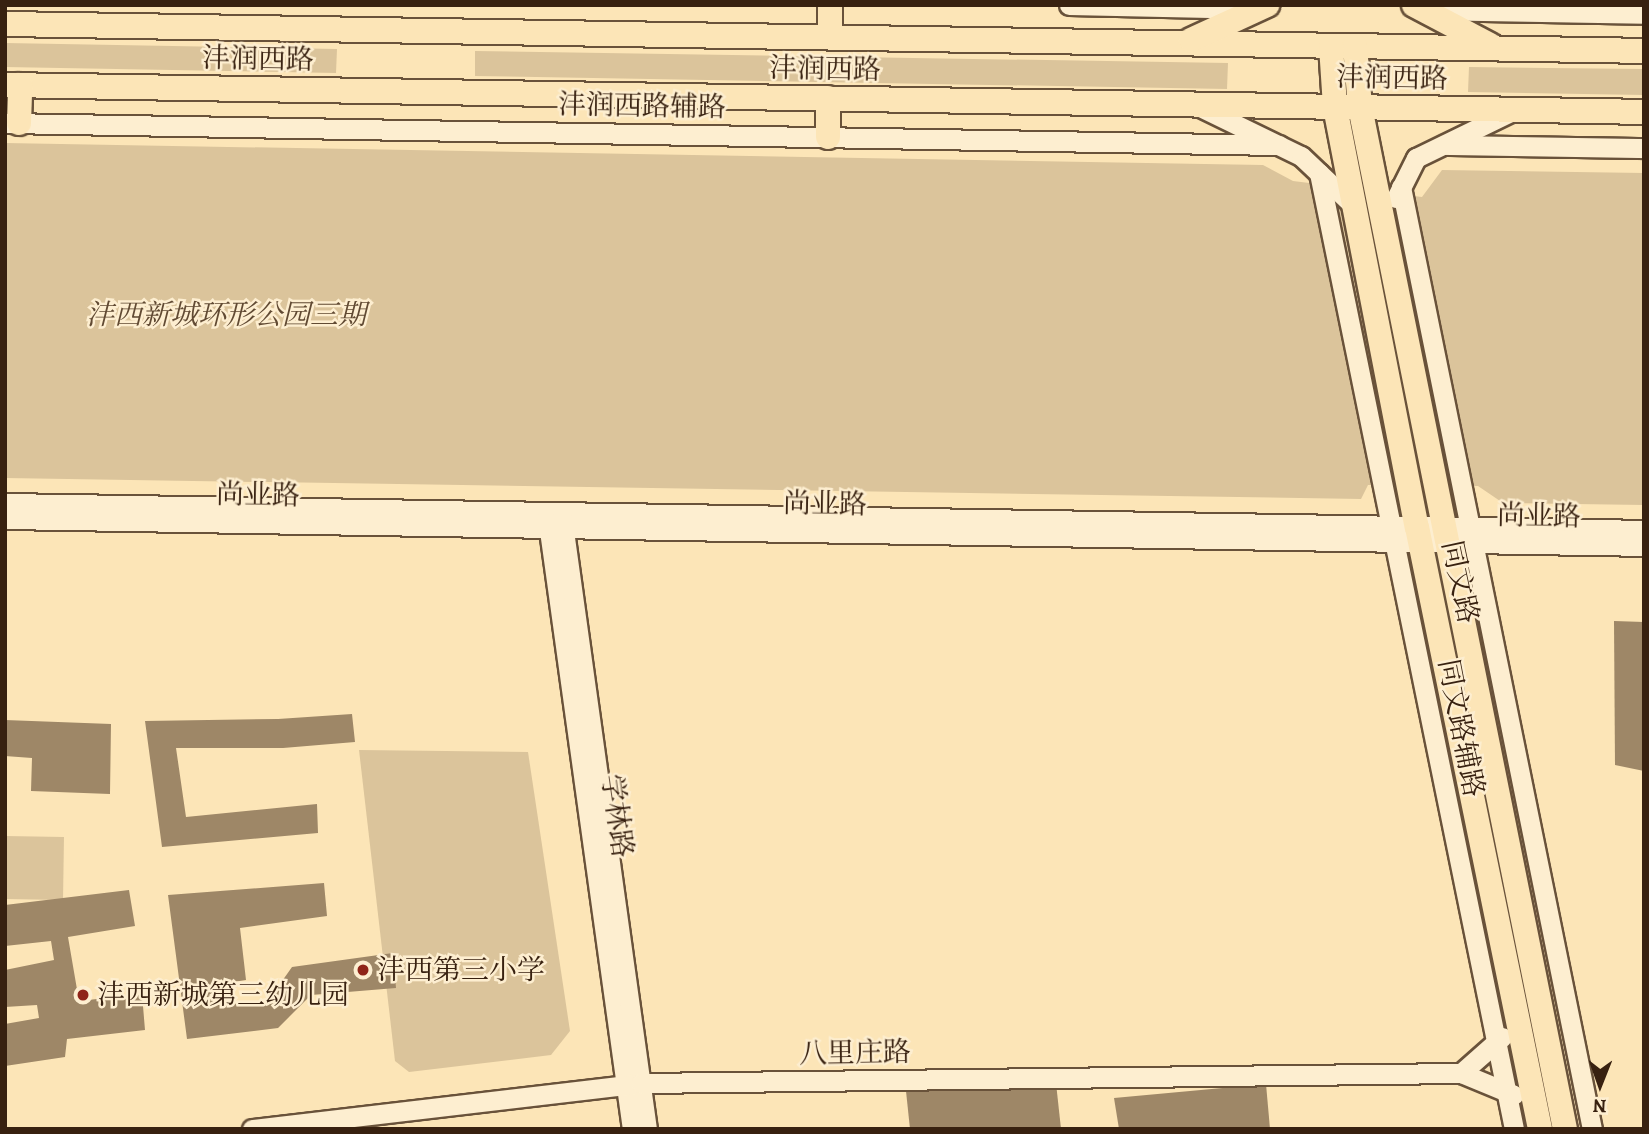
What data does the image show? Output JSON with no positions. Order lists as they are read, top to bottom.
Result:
{
  "streets": {
    "main road": ["沣润西路", "同文路"],
    "street": [
      "沣润西路辅路",
      "尚业路",
      "同文路辅路",
      "学林路",
      "八里庄路"
    ]
  },
  "crossings": [
    ["沣润西路", "同文路"],
    ["尚业路", "同文路"],
    ["尚业路", "同文路辅路"],
    ["尚业路", "学林路"],
    ["学林路", "八里庄路"]
  ],
  "parks": ["沣西新城环形公园三期"],
  "places": ["沣西第三小学", "沣西新城第三幼儿园"],
  "north": "bottom"
}
